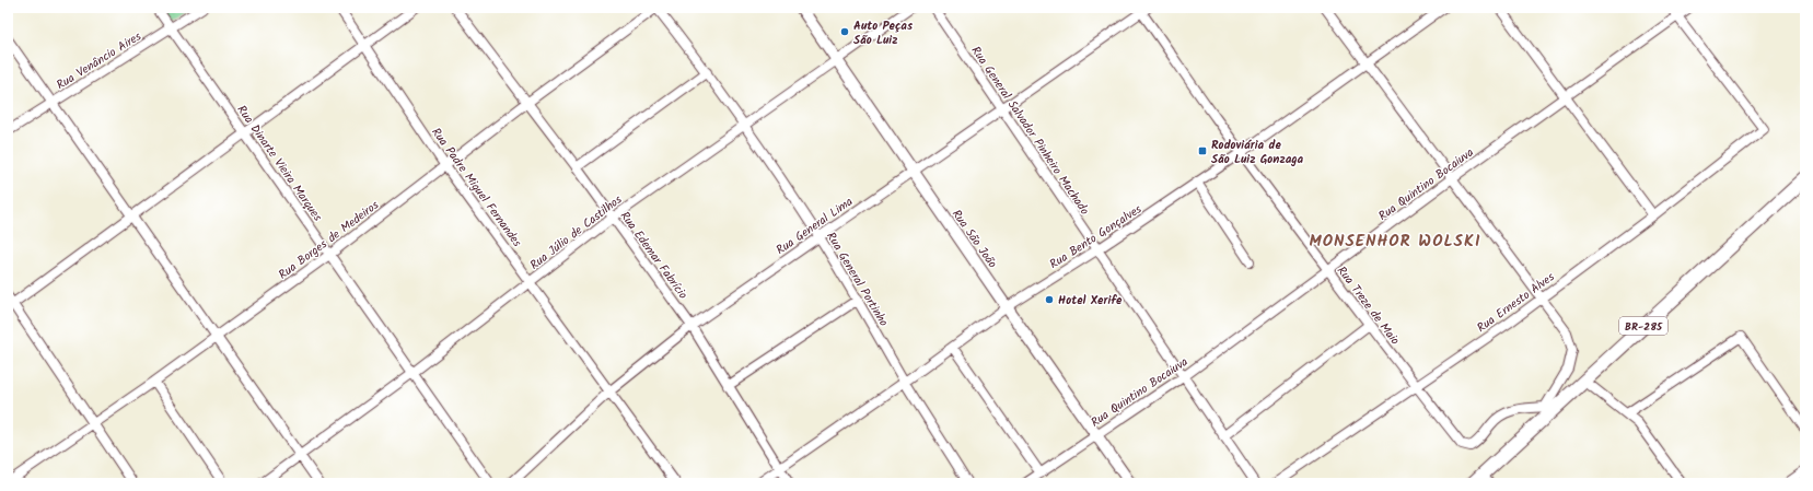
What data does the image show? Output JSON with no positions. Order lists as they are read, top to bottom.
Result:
{
  "streets": {
    "highway": ["BR-285"],
    "main road": ["Rua São João"],
    "street": [
      "Rua Venâncio Aires",
      "Rua General Salvador Pinheiro Machado",
      "Rua Dinarte Vieira Marques",
      "Rua Quintino Bocaiuva",
      "Rua Padre Miguel Fernandes",
      "Rua General Lima",
      "Rua Júlio de Castilhos",
      "Rua Bento Gonçalves",
      "Rua Borges de Medeiros",
      "Rua Edemar Fabrício",
      "Rua General Portinho",
      "Rua Ernesto Alves",
      "Rua Treze de Maio"
    ]
  },
  "crossings": [
    ["Rua Venâncio Aires", "Rua Dinarte Vieira Marques"],
    ["Rua General Salvador Pinheiro Machado", "Rua Quintino Bocaiuva"],
    ["Rua General Salvador Pinheiro Machado", "Rua General Lima"],
    ["Rua General Salvador Pinheiro Machado", "Rua Bento Gonçalves"],
    ["Rua Dinarte Vieira Marques", "Rua Júlio de Castilhos"],
    ["Rua Dinarte Vieira Marques", "Rua Borges de Medeiros"],
    ["Rua Quintino Bocaiuva", "Rua São João"],
    ["Rua Quintino Bocaiuva", "Rua Ernesto Alves"],
    ["Rua Quintino Bocaiuva", "Rua Treze de Maio"],
    ["Rua Padre Miguel Fernandes", "Rua General Lima"],
    ["Rua Padre Miguel Fernandes", "Rua Júlio de Castilhos"],
    ["Rua Padre Miguel Fernandes", "Rua Borges de Medeiros"],
    ["Rua General Lima", "Rua São João"],
    ["Rua General Lima", "Rua Edemar Fabrício"],
    ["Rua General Lima", "Rua General Portinho"],
    ["Rua General Lima", "Rua Treze de Maio"],
    ["Rua Júlio de Castilhos", "Rua São João"],
    ["Rua Júlio de Castilhos", "Rua Edemar Fabrício"],
    ["Rua Júlio de Castilhos", "Rua General Portinho"],
    ["Rua Bento Gonçalves", "Rua São João"],
    ["Rua Bento Gonçalves", "Rua Edemar Fabrício"],
    ["Rua Bento Gonçalves", "Rua General Portinho"],
    ["Rua Bento Gonçalves", "Rua Treze de Maio"],
    ["Rua Borges de Medeiros", "Rua Edemar Fabrício"],
    ["Rua Borges de Medeiros", "Rua General Portinho"],
    ["Rua Ernesto Alves", "Rua Treze de Maio"],
    ["Rua Treze de Maio", "BR-285"]
  ],
  "districts": ["MONSENHOR WOLSKI"],
  "places": {
    "other": ["Auto Peças São Luiz", "Hotel Xerife"],
    "transit": ["Rodoviária de São Luiz Gonzaga"]
  }
}
